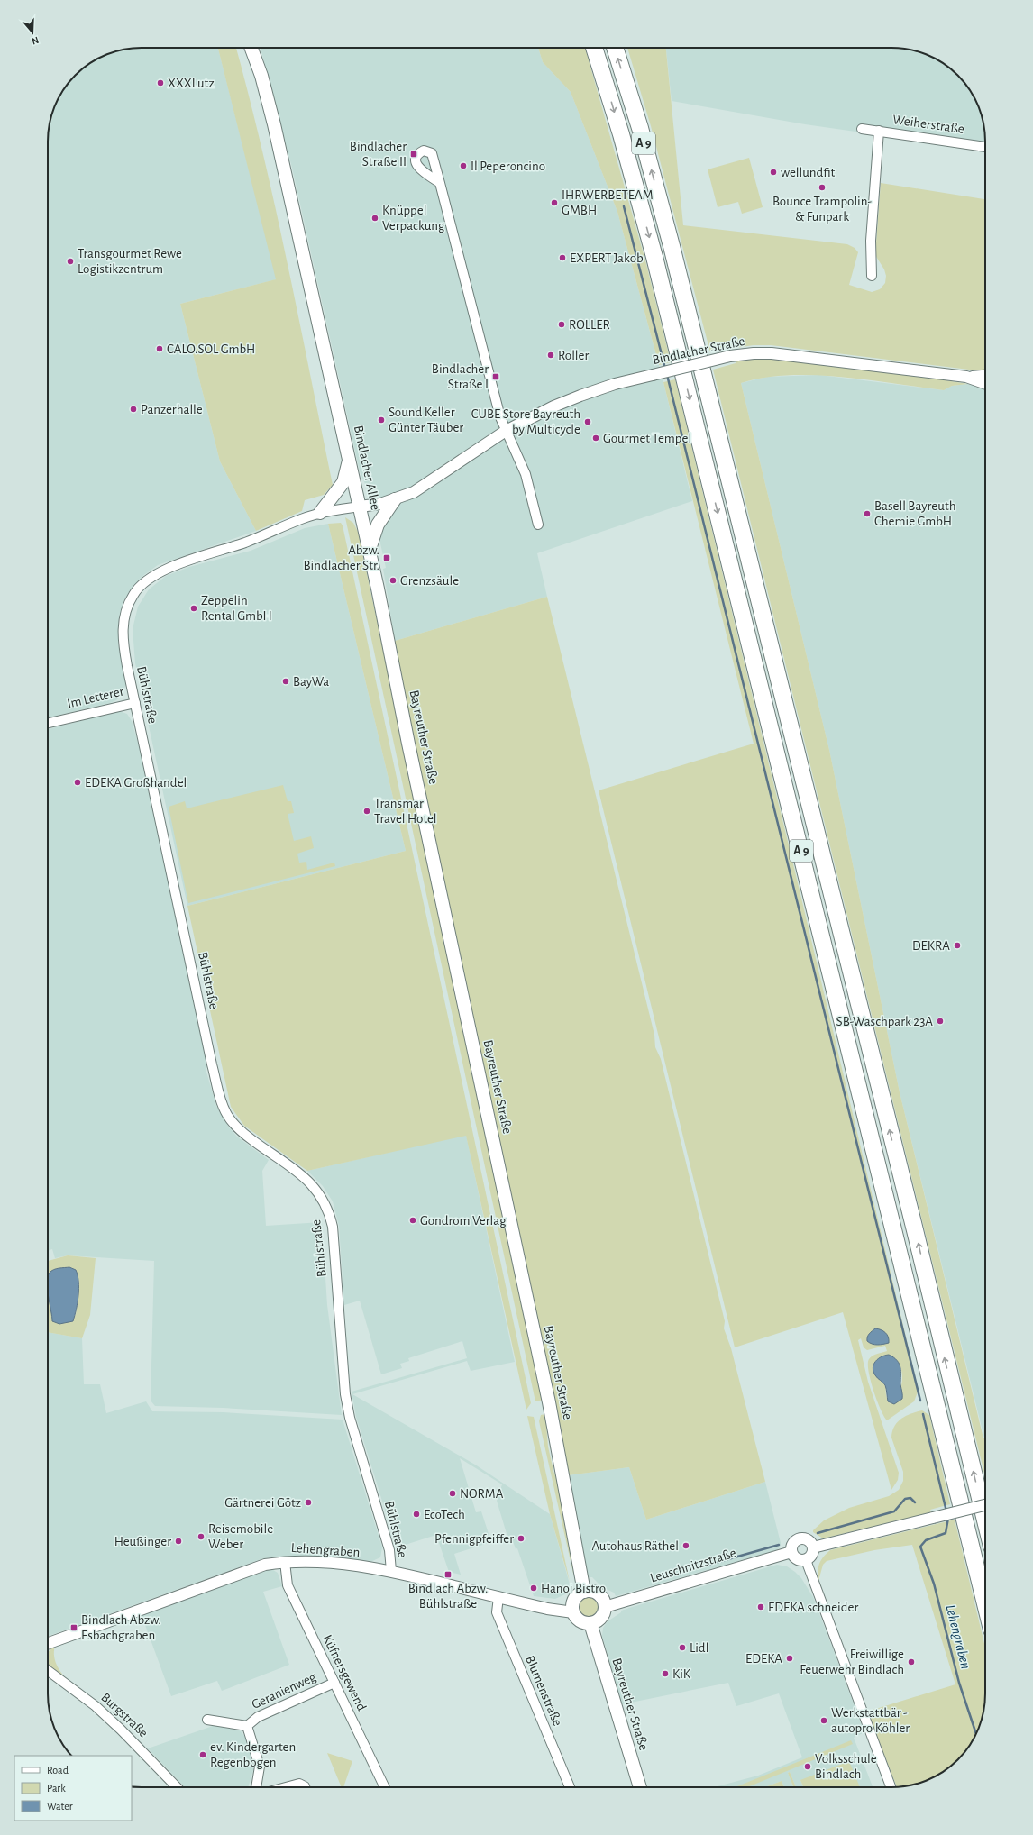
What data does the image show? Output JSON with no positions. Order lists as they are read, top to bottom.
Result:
{
  "streets": {
    "highway": ["A 9"],
    "main road": ["Bindlacher Allee", "Bayreuther Straße"],
    "street": [
      "Weiherstraße",
      "Bindlacher Straße",
      "Bühlstraße",
      "Im Letterer",
      "Lehengraben",
      "Leuschnitzstraße",
      "Küfnersgewend",
      "Geranienweg",
      "Blumenstraße",
      "Burgstraße"
    ]
  },
  "crossings": [
    ["Bindlacher Straße", "Bindlacher Allee"],
    ["Bindlacher Straße", "Bühlstraße"],
    ["Bindlacher Allee", "Bühlstraße"],
    ["Bindlacher Allee", "Bayreuther Straße"],
    ["Bühlstraße", "Im Letterer"],
    ["Bühlstraße", "Lehengraben"],
    ["Bayreuther Straße", "Lehengraben"],
    ["Bayreuther Straße", "Leuschnitzstraße"],
    ["Lehengraben", "Leuschnitzstraße"],
    ["Lehengraben", "Küfnersgewend"],
    ["Lehengraben", "Blumenstraße"],
    ["Küfnersgewend", "Geranienweg"]
  ],
  "water": ["Lehengraben"],
  "places": {
    "other": [
      "XXXLutz",
      "Il Peperoncino",
      "wellundfit",
      "Bounce Trampolin- & Funpark",
      "IHRWERBETEAM GMBH",
      "Knüppel Verpackung",
      "EXPERT Jakob",
      "Transgourmet Rewe Logistikzentrum",
      "ROLLER",
      "CALO.SOL GmbH",
      "Roller",
      "Panzerhalle",
      "Sound Keller Günter Täuber",
      "CUBE Store Bayreuth by Multicycle",
      "Gourmet Tempel",
      "Basell Bayreuth Chemie GmbH",
      "Grenzsäule",
      "Zeppelin Rental GmbH",
      "BayWa",
      "EDEKA Großhandel",
      "Transmar Travel Hotel",
      "DEKRA",
      "SB-Waschpark 23A",
      "Gondrom Verlag",
      "NORMA",
      "Gärtnerei Götz",
      "EcoTech",
      "Reisemobile Weber",
      "Pfennigpfeiffer",
      "Heußinger",
      "Autohaus Räthel",
      "Hanoi Bistro",
      "EDEKA schneider",
      "Lidl",
      "EDEKA",
      "Freiwillige Feuerwehr Bindlach",
      "KiK",
      "Werkstattbär - autopro Köhler",
      "ev. Kindergarten Regenbogen",
      "Volksschule Bindlach"
    ],
    "transit": [
      "Bindlacher Straße II",
      "Bindlacher Straße I",
      "Abzw. Bindlacher Str.",
      "Bindlach Abzw. Bühlstraße",
      "Bindlach Abzw. Esbachgraben"
    ]
  },
  "legend": ["Road", "Park", "Water"],
  "north": "bottom"
}
